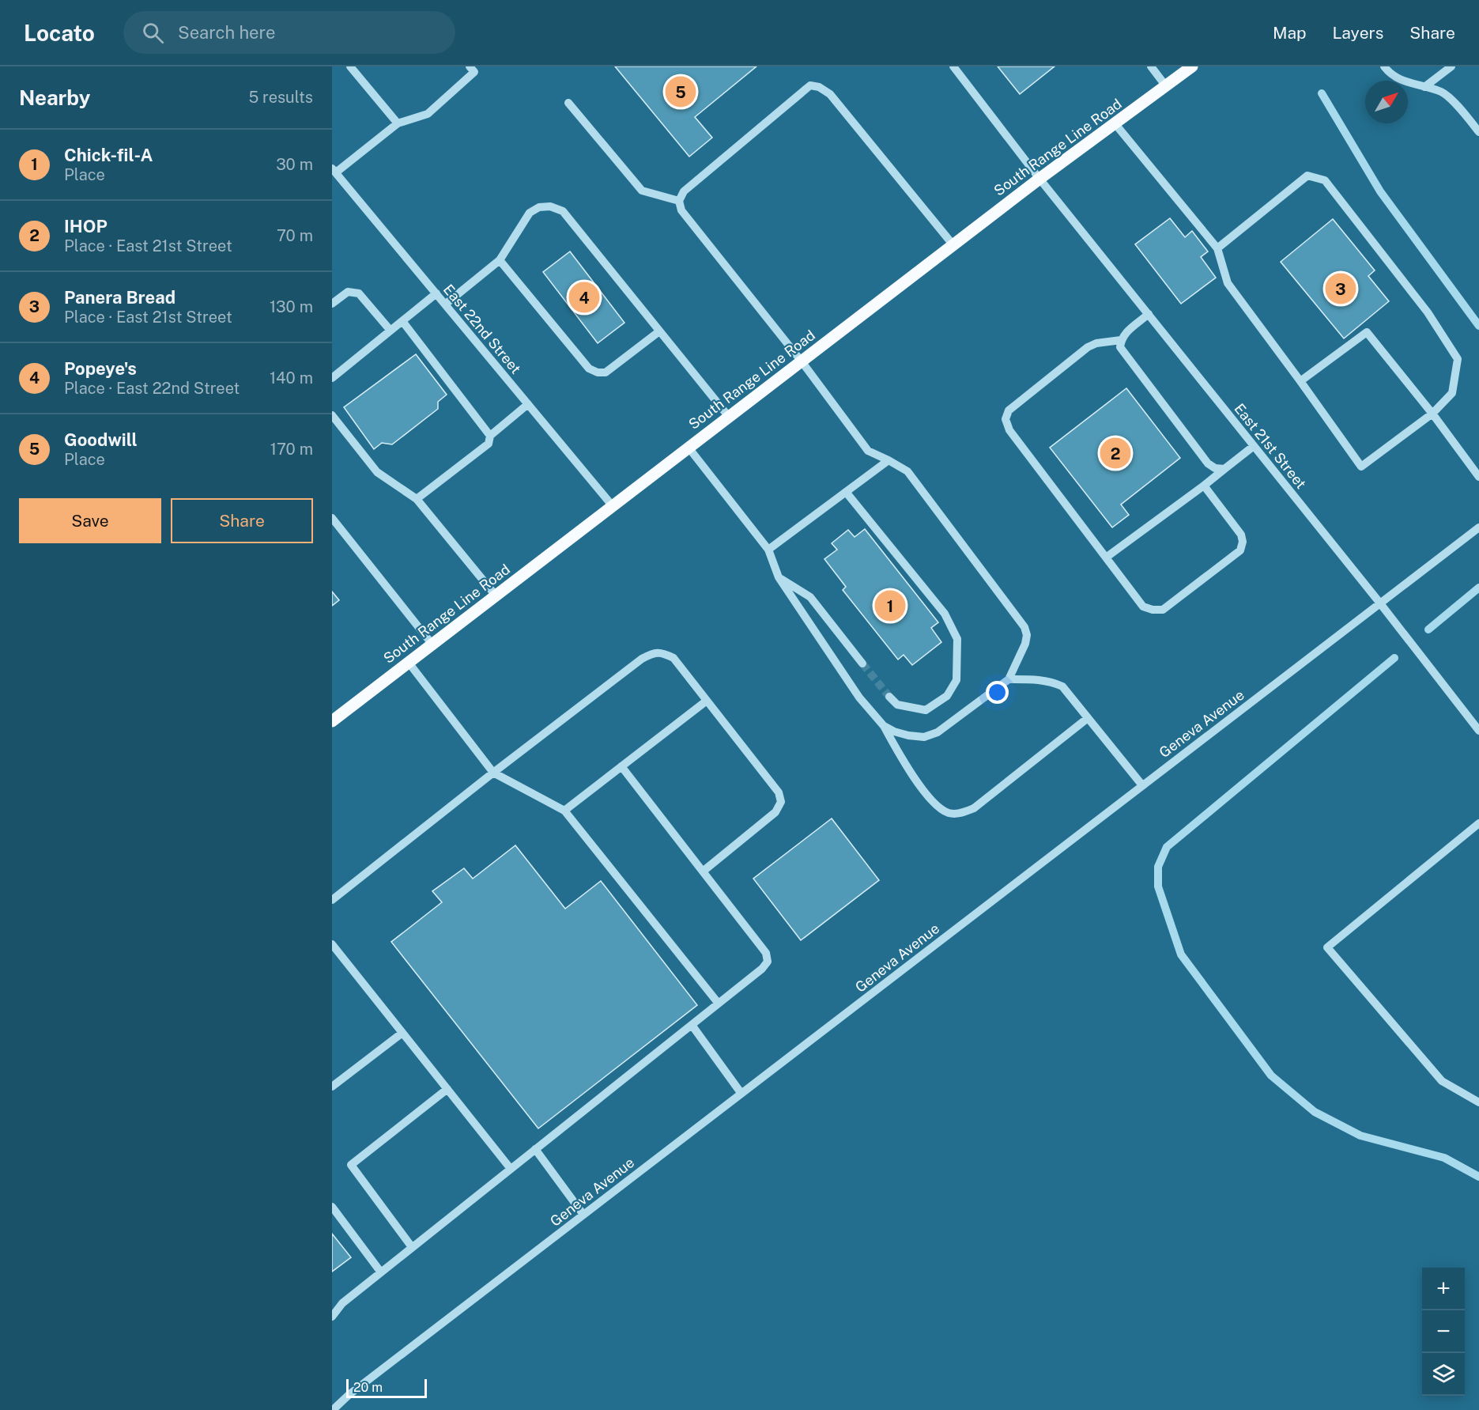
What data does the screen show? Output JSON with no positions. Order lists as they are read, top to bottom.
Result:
{
  "streets": {
    "main road": ["South Range Line Road"],
    "street": ["East 22nd Street", "East 21st Street", "Geneva Avenue"]
  },
  "crossings": [
    ["South Range Line Road", "East 22nd Street"],
    ["South Range Line Road", "East 21st Street"],
    ["East 21st Street", "Geneva Avenue"]
  ],
  "scale_bar": "20 m",
  "north": "top right",
  "page": {
    "header": "Locato",
    "search": "Search here",
    "nav": ["Map", "Layers", "Share"],
    "heading": ["Nearby", "5 results"],
    "pins": [
      "5",
      "3",
      "4",
      "2",
      "1"
    ],
    "list": [
      {
        "mark": "1",
        "name": "Chick-fil-A",
        "note": "Place",
        "value": "30 m"
      },
      {
        "mark": "2",
        "name": "IHOP",
        "note": "Place · East 21st Street",
        "value": "70 m"
      },
      {
        "mark": "3",
        "name": "Panera Bread",
        "note": "Place · East 21st Street",
        "value": "130 m"
      },
      {
        "mark": "4",
        "name": "Popeye's",
        "note": "Place · East 22nd Street",
        "value": "140 m"
      },
      {
        "mark": "5",
        "name": "Goodwill",
        "note": "Place",
        "value": "170 m"
      }
    ],
    "buttons": ["Save", "Share"],
    "map_buttons": ["+", "−"],
    "scale": "20 m"
  }
}
